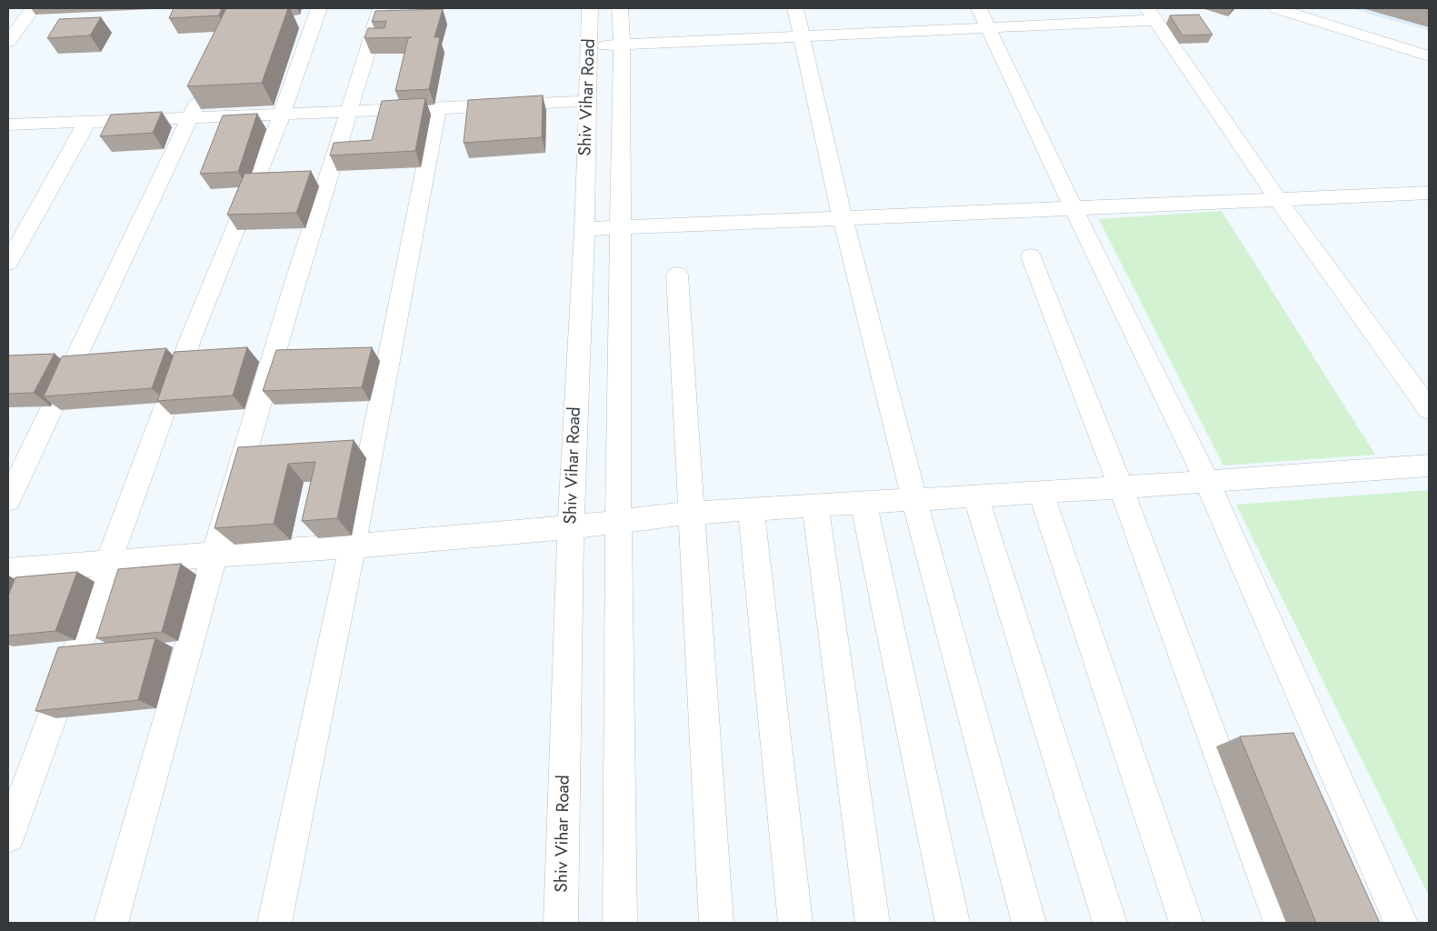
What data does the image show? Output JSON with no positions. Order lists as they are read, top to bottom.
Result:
{
  "streets": {
    "street": ["Shiv Vihar Road"]
  }
}
